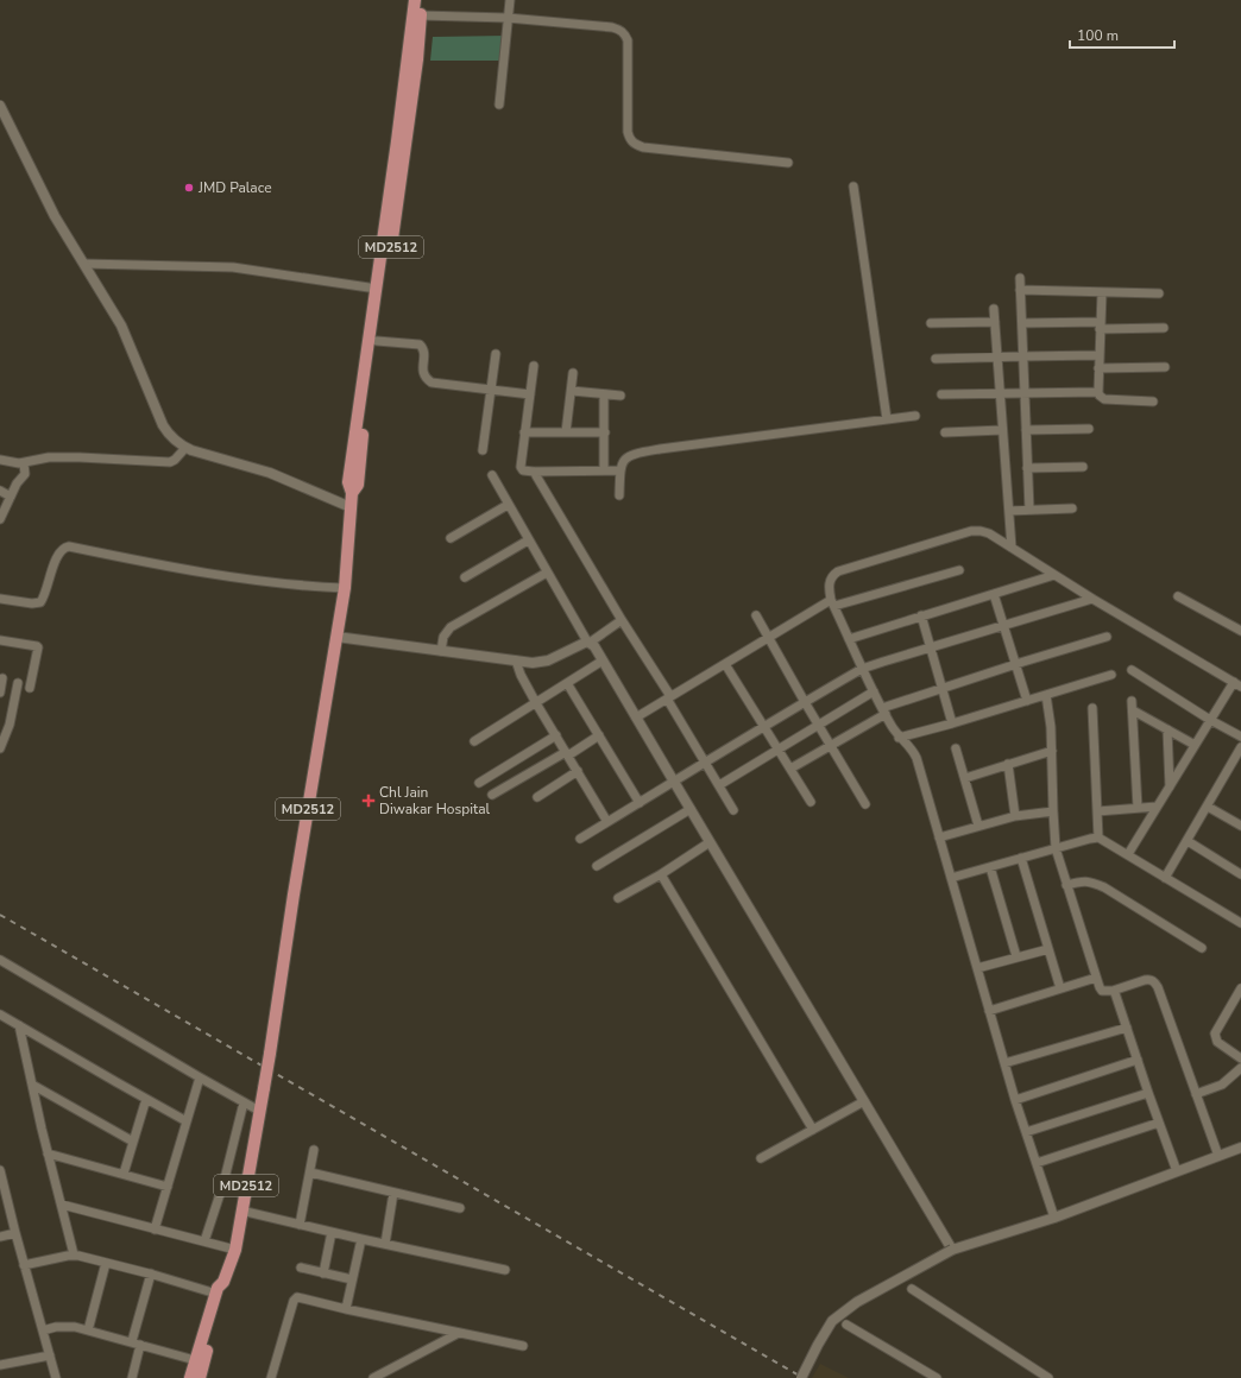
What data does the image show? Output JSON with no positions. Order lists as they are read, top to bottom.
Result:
{
  "streets": {
    "main road": ["MD2512"]
  },
  "places": {
    "other": ["JMD Palace"],
    "health": ["Chl Jain Diwakar Hospital"]
  },
  "scale_bar": "100 m"
}
